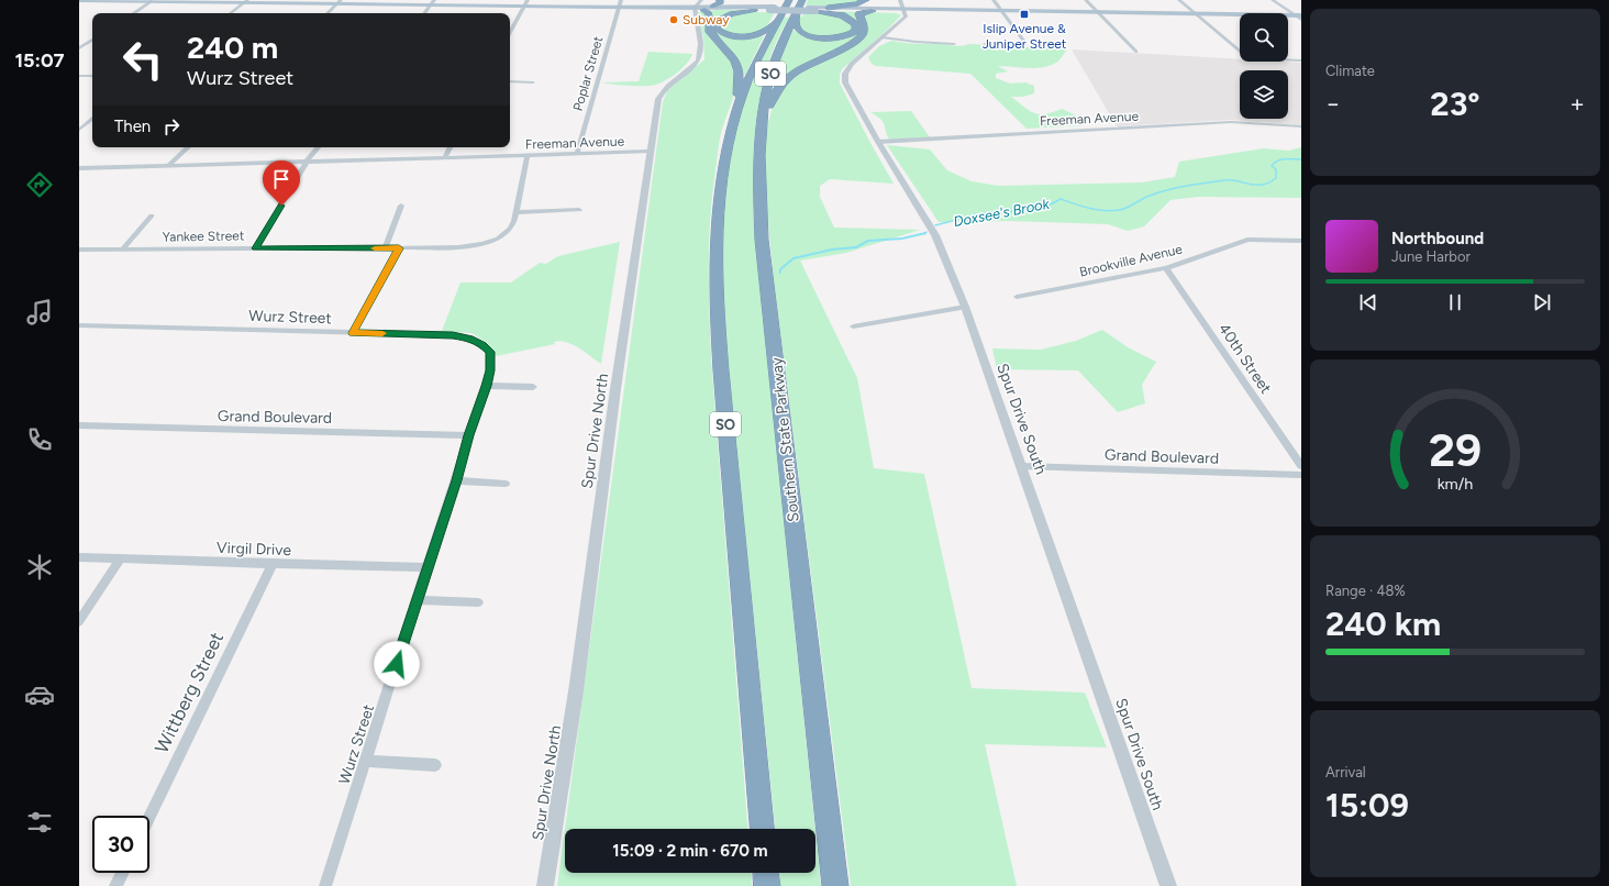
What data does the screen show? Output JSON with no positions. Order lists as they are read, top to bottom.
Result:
{
  "streets": {
    "highway": ["SO", "Southern State Parkway"],
    "street": [
      "Poplar Street",
      "Freeman Avenue",
      "Yankee Street",
      "Brookville Avenue",
      "Wurz Street",
      "40th Street",
      "Grand Boulevard",
      "Spur Drive South",
      "Spur Drive North",
      "Virgil Drive",
      "Wittberg Street"
    ]
  },
  "crossings": [
    ["Poplar Street", "Freeman Avenue"],
    ["Freeman Avenue", "Yankee Street"],
    ["Freeman Avenue", "Spur Drive South"],
    ["Freeman Avenue", "Spur Drive North"],
    ["Brookville Avenue", "40th Street"],
    ["Wurz Street", "Grand Boulevard"],
    ["Wurz Street", "Virgil Drive"],
    ["Grand Boulevard", "Spur Drive South"],
    ["Virgil Drive", "Wittberg Street"]
  ],
  "water": ["Doxsee's Brook"],
  "places": {
    "transit": ["Islip Avenue & Juniper Street"],
    "other": ["Subway"]
  },
  "page": {
    "tabs": "15:07",
    "tile": [
      "Climate",
      ["Range · 48%", "240 km"],
      ["Arrival", "15:09"]
    ],
    "turn": ["240 m", "Wurz Street"],
    "heat": ["−", "23°", "+"],
    "then": "Then",
    "song": ["Northbound", "June Harbor"],
    "limit": "30",
    "trip": "15:09 · 2 min · 670 m",
    "gauge": ["29", "km/h"]
  }
}
